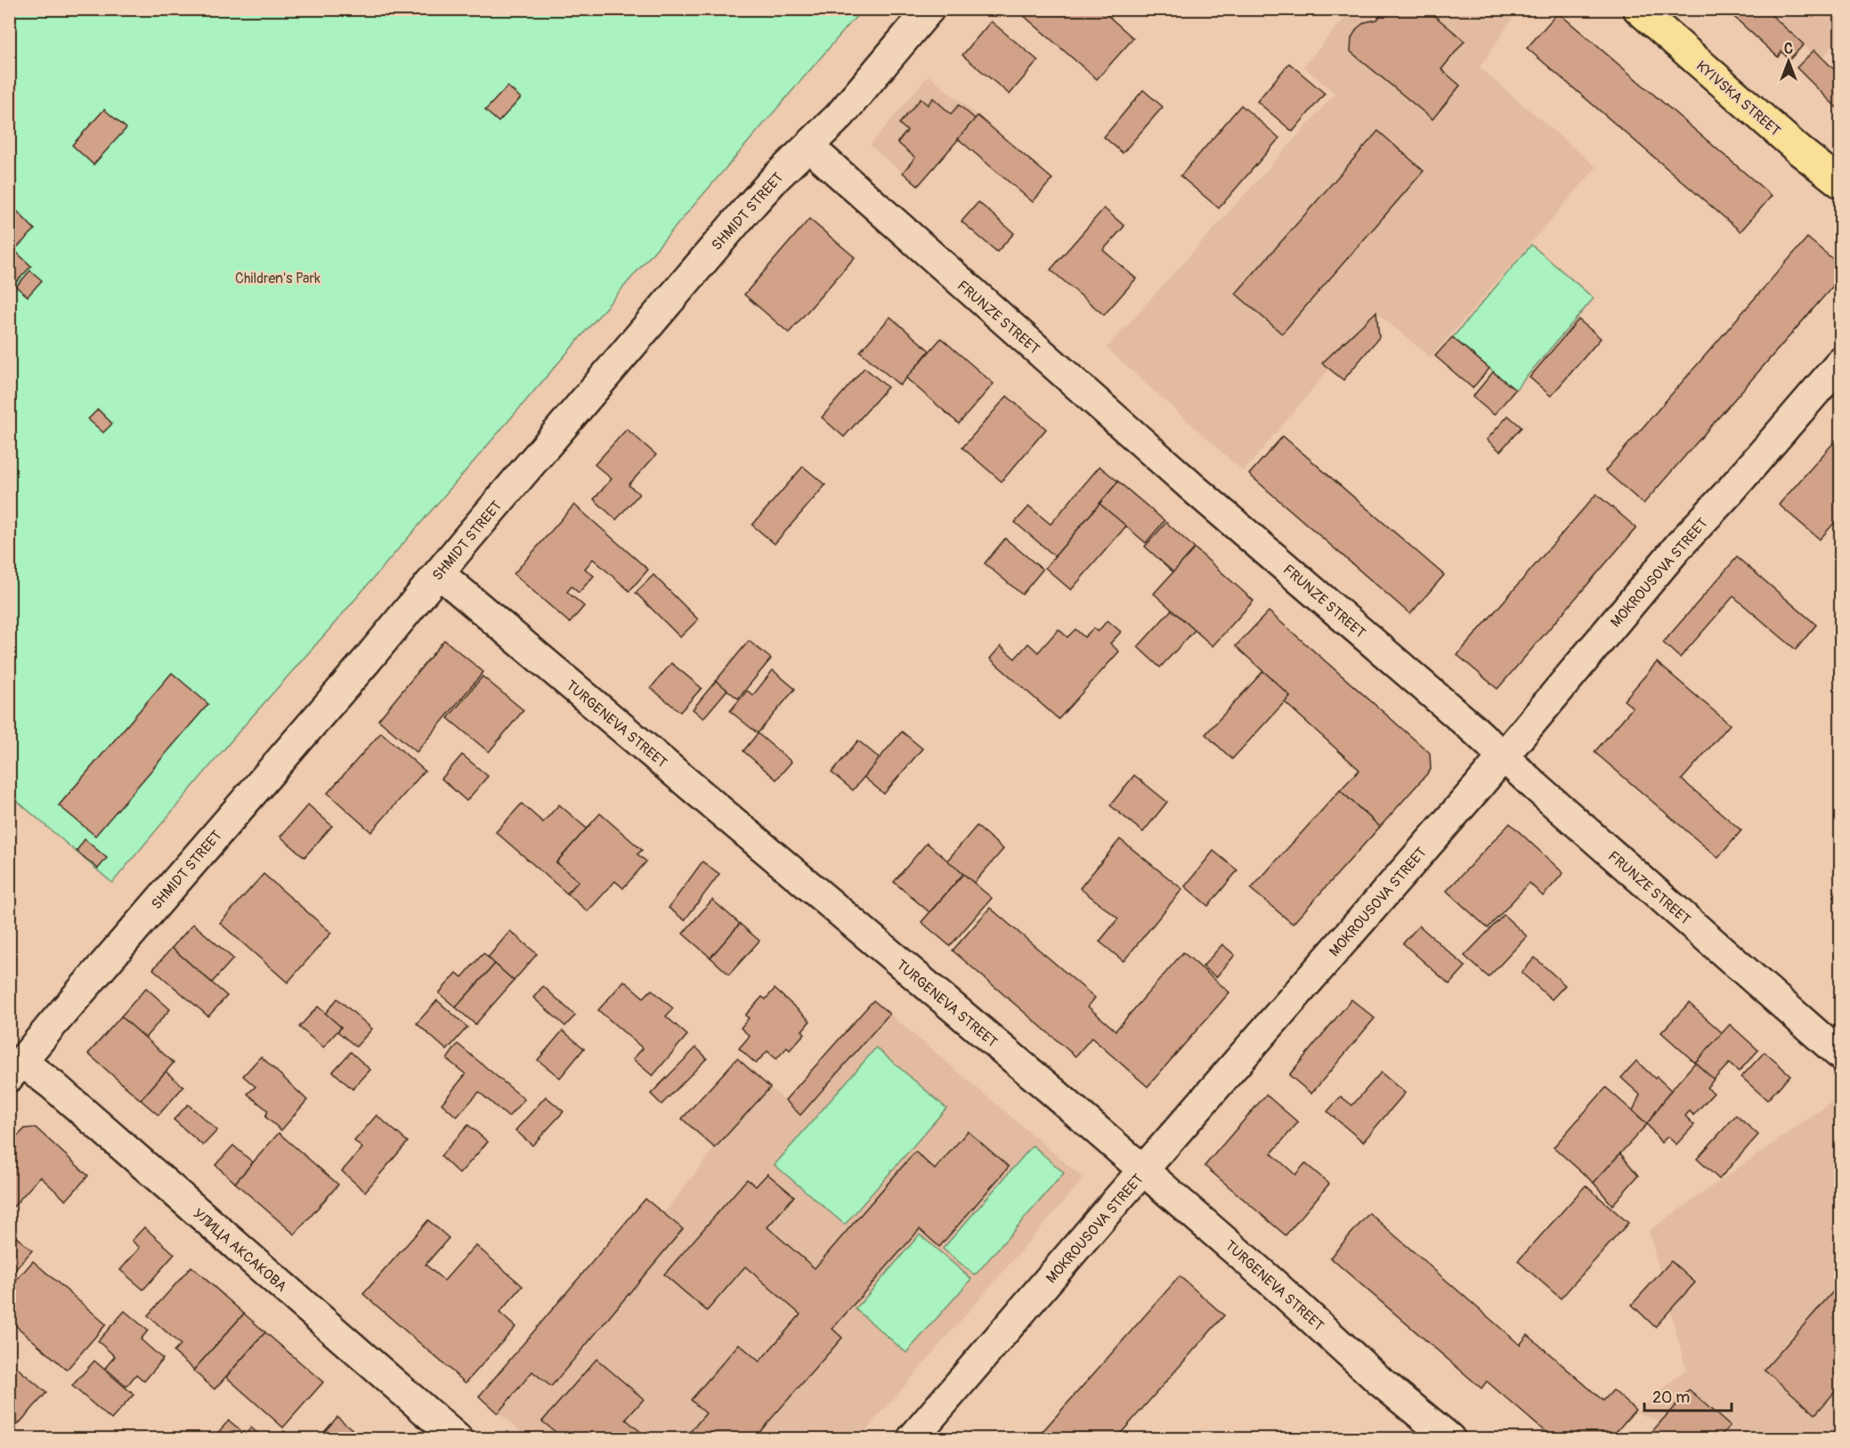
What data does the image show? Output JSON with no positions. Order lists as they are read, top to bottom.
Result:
{
  "streets": {
    "main road": ["KYIVSKA STREET"],
    "street": [
      "SHMIDT STREET",
      "FRUNZE STREET",
      "MOKROUSOVA STREET",
      "TURGENEVA STREET",
      "УЛИЦА АКСАКОВА"
    ]
  },
  "crossings": [
    ["SHMIDT STREET", "FRUNZE STREET"],
    ["SHMIDT STREET", "TURGENEVA STREET"],
    ["SHMIDT STREET", "УЛИЦА АКСАКОВА"],
    ["FRUNZE STREET", "MOKROUSOVA STREET"],
    ["MOKROUSOVA STREET", "TURGENEVA STREET"]
  ],
  "parks": ["Children's Park"],
  "scale_bar": "20 m",
  "north": "top"
}
